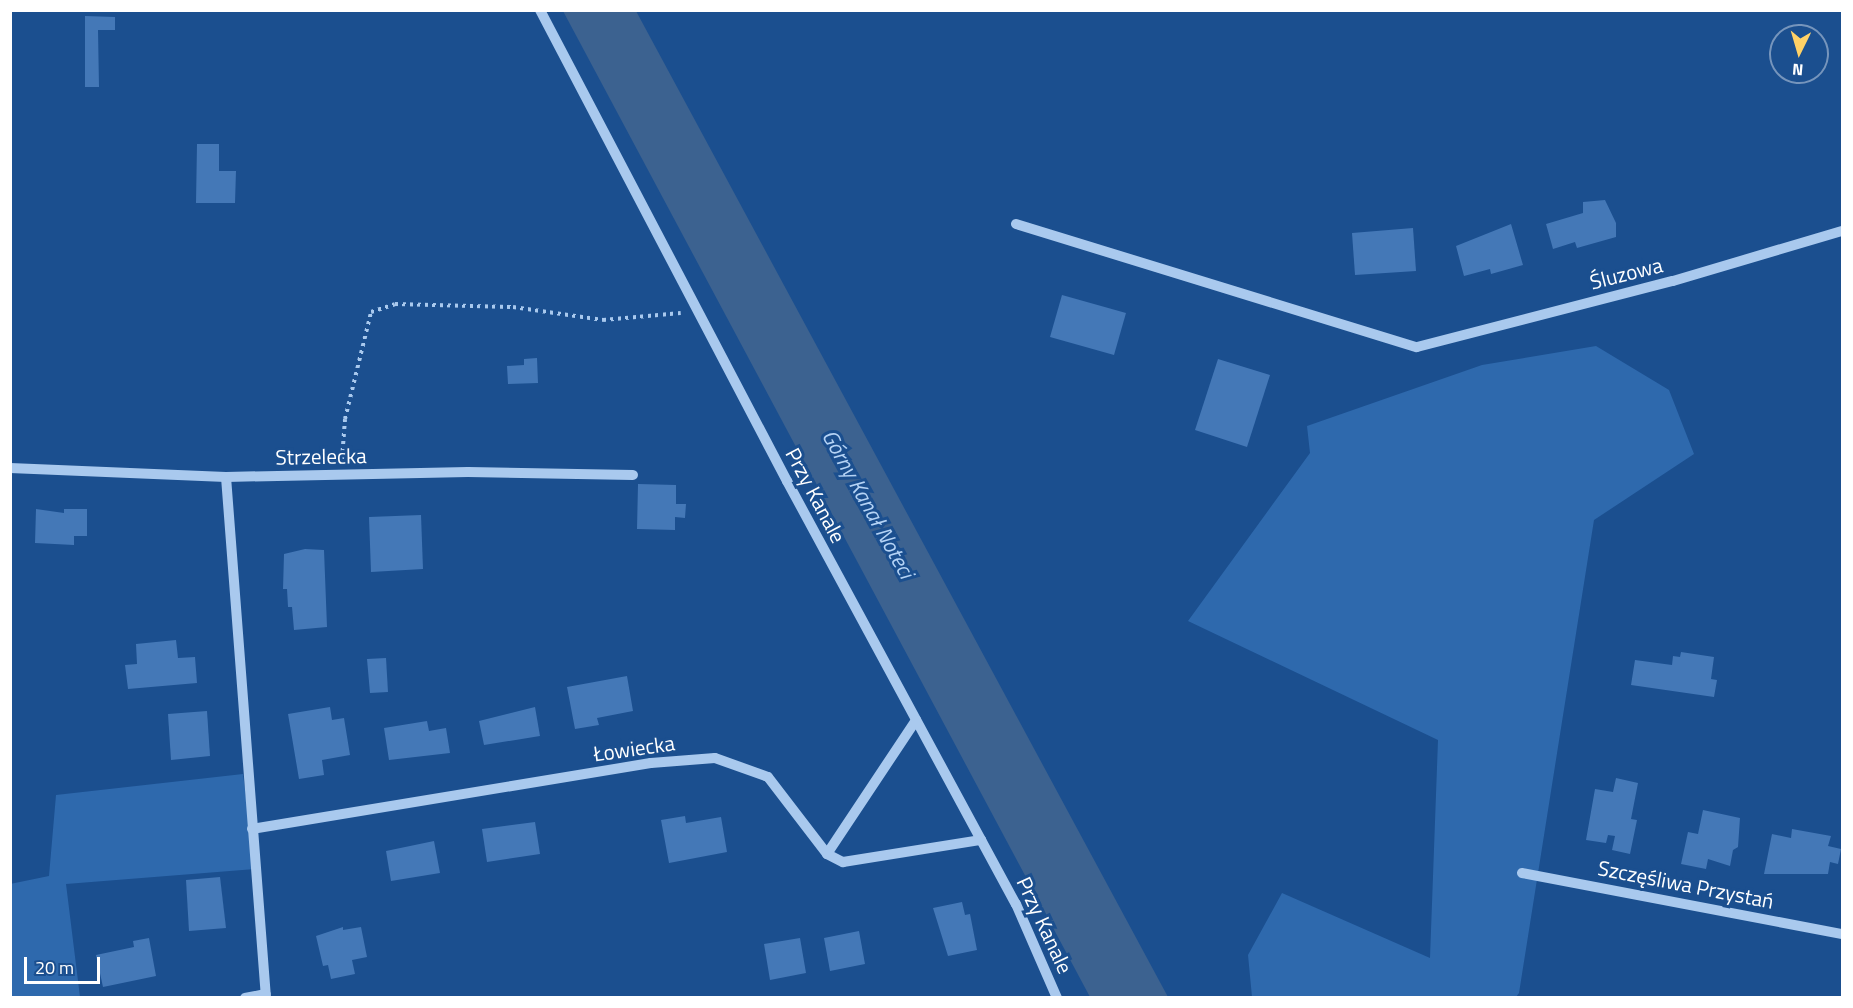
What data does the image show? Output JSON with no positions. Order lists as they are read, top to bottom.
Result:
{
  "streets": {
    "street": [
      "Śluzowa",
      "Strzelecka",
      "Przy Kanale",
      "Łowiecka",
      "Szczęśliwa Przystań"
    ]
  },
  "water": ["Górny Kanał Noteci"],
  "scale_bar": "20 m",
  "north": "bottom"
}
